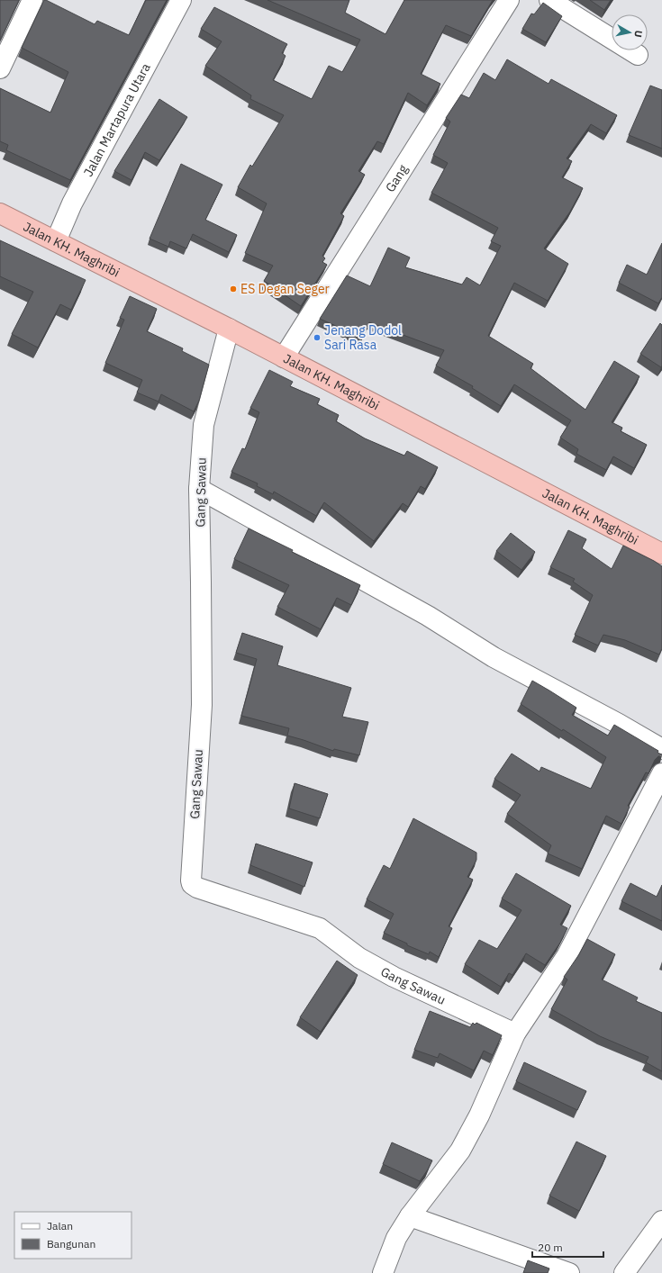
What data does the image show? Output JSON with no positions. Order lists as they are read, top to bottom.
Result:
{
  "streets": {
    "highway": ["Jalan KH. Maghribi"],
    "street": ["Jalan Martapura Utara", "Gang", "Gang Sawau"]
  },
  "crossings": [
    ["Jalan Martapura Utara", "Jalan KH. Maghribi"],
    ["Gang", "Jalan KH. Maghribi"],
    ["Jalan KH. Maghribi", "Gang Sawau"]
  ],
  "places": ["ES Degan Seger", "Jenang Dodol Sari Rasa"],
  "legend": ["Jalan", "Bangunan"],
  "scale_bar": "20 m",
  "north": "right"
}
